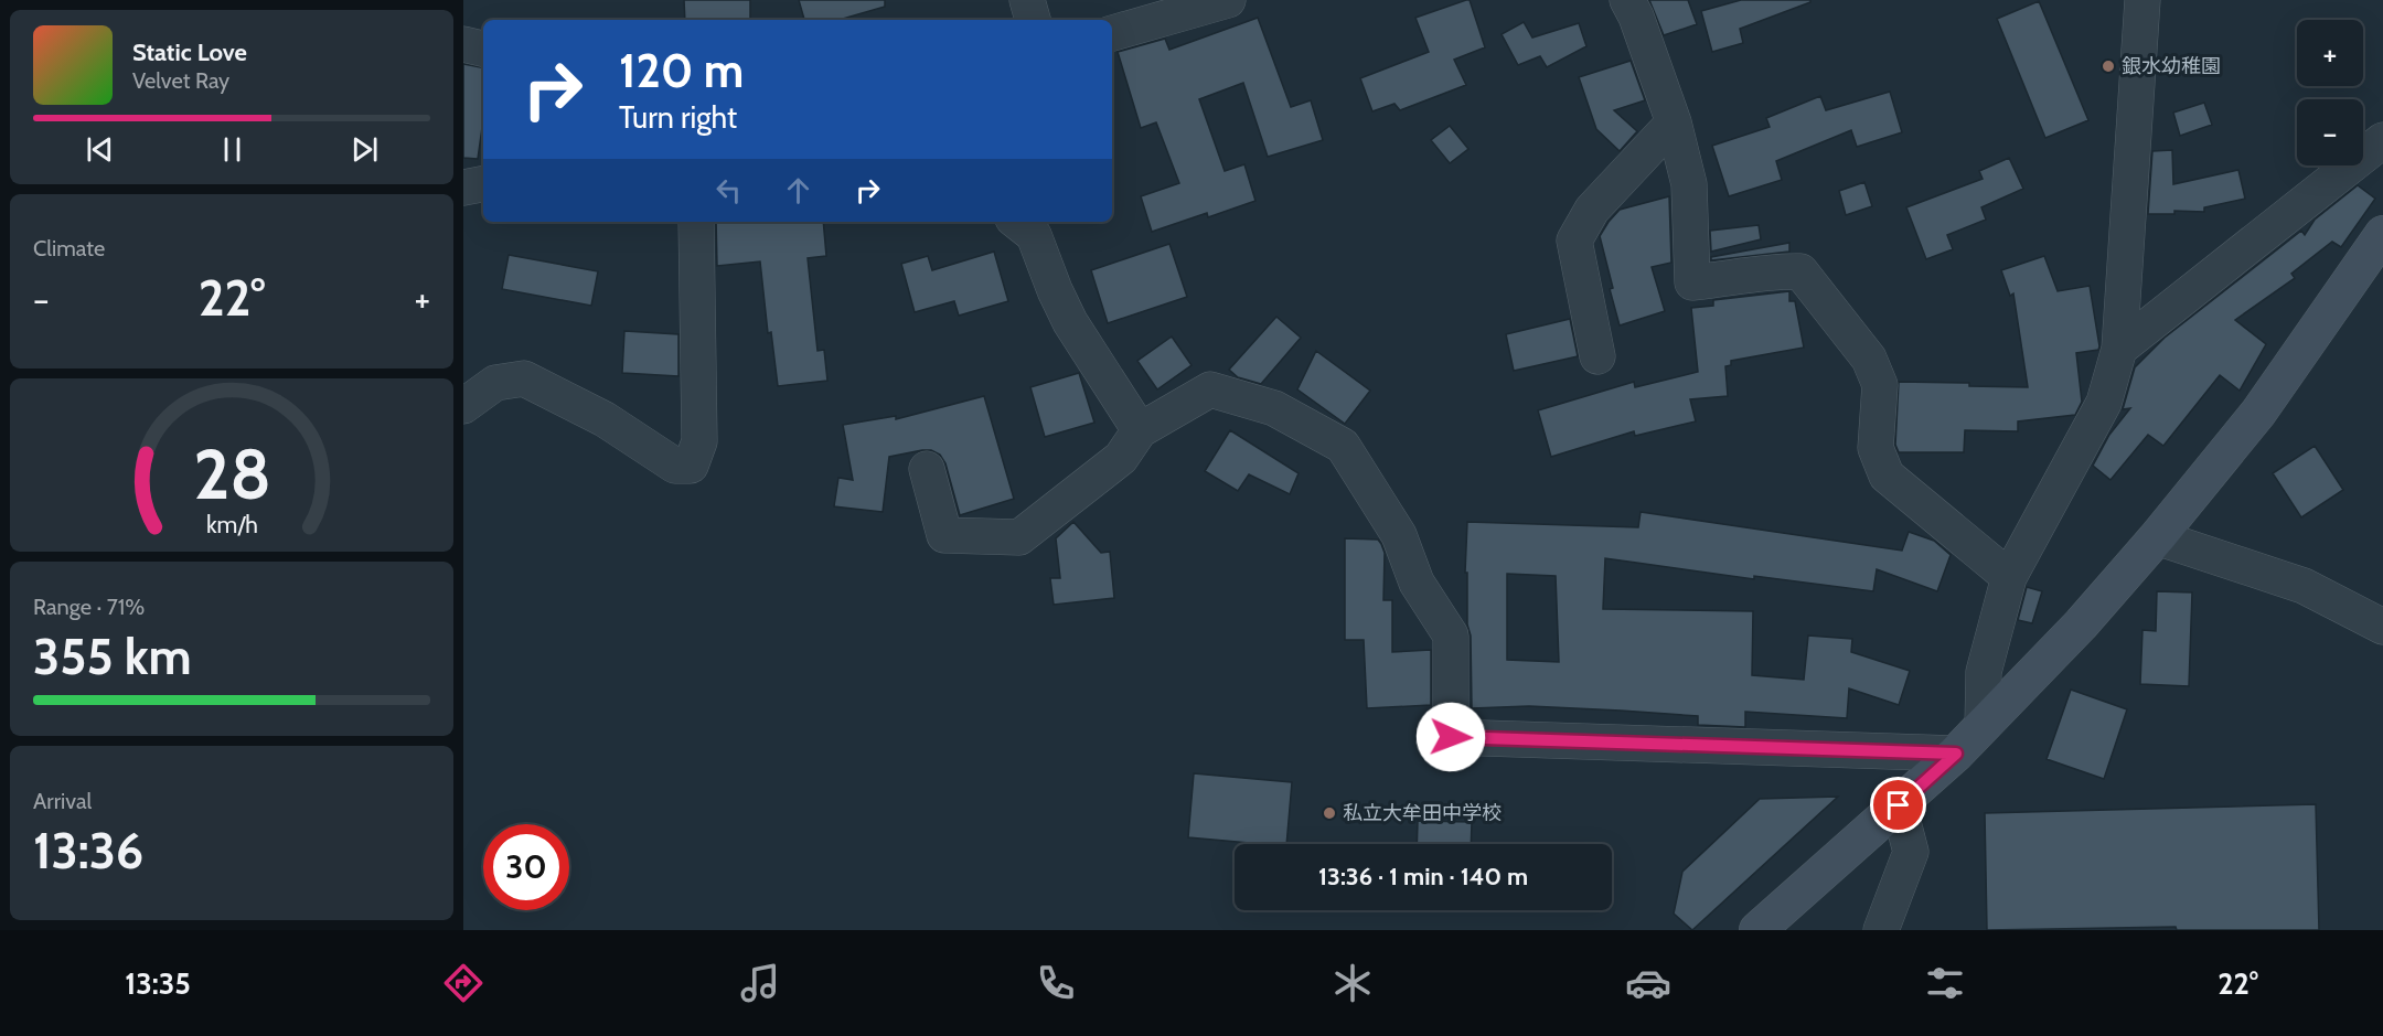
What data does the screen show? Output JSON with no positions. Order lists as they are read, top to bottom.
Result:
{
  "places": ["銀水幼稚園", "私立大牟田中学校"],
  "page": {
    "map_buttons": ["+", "−"],
    "turn": ["120 m", "Turn right"],
    "song": ["Static Love", "Velvet Ray"],
    "tile": [
      "Climate",
      ["Range · 71%", "355 km"],
      ["Arrival", "13:36"]
    ],
    "heat": ["−", "22°", "+"],
    "limit": "30",
    "trip": "13:36 · 1 min · 140 m",
    "tabs": ["13:35", "22°"],
    "gauge": ["28", "km/h"]
  }
}
